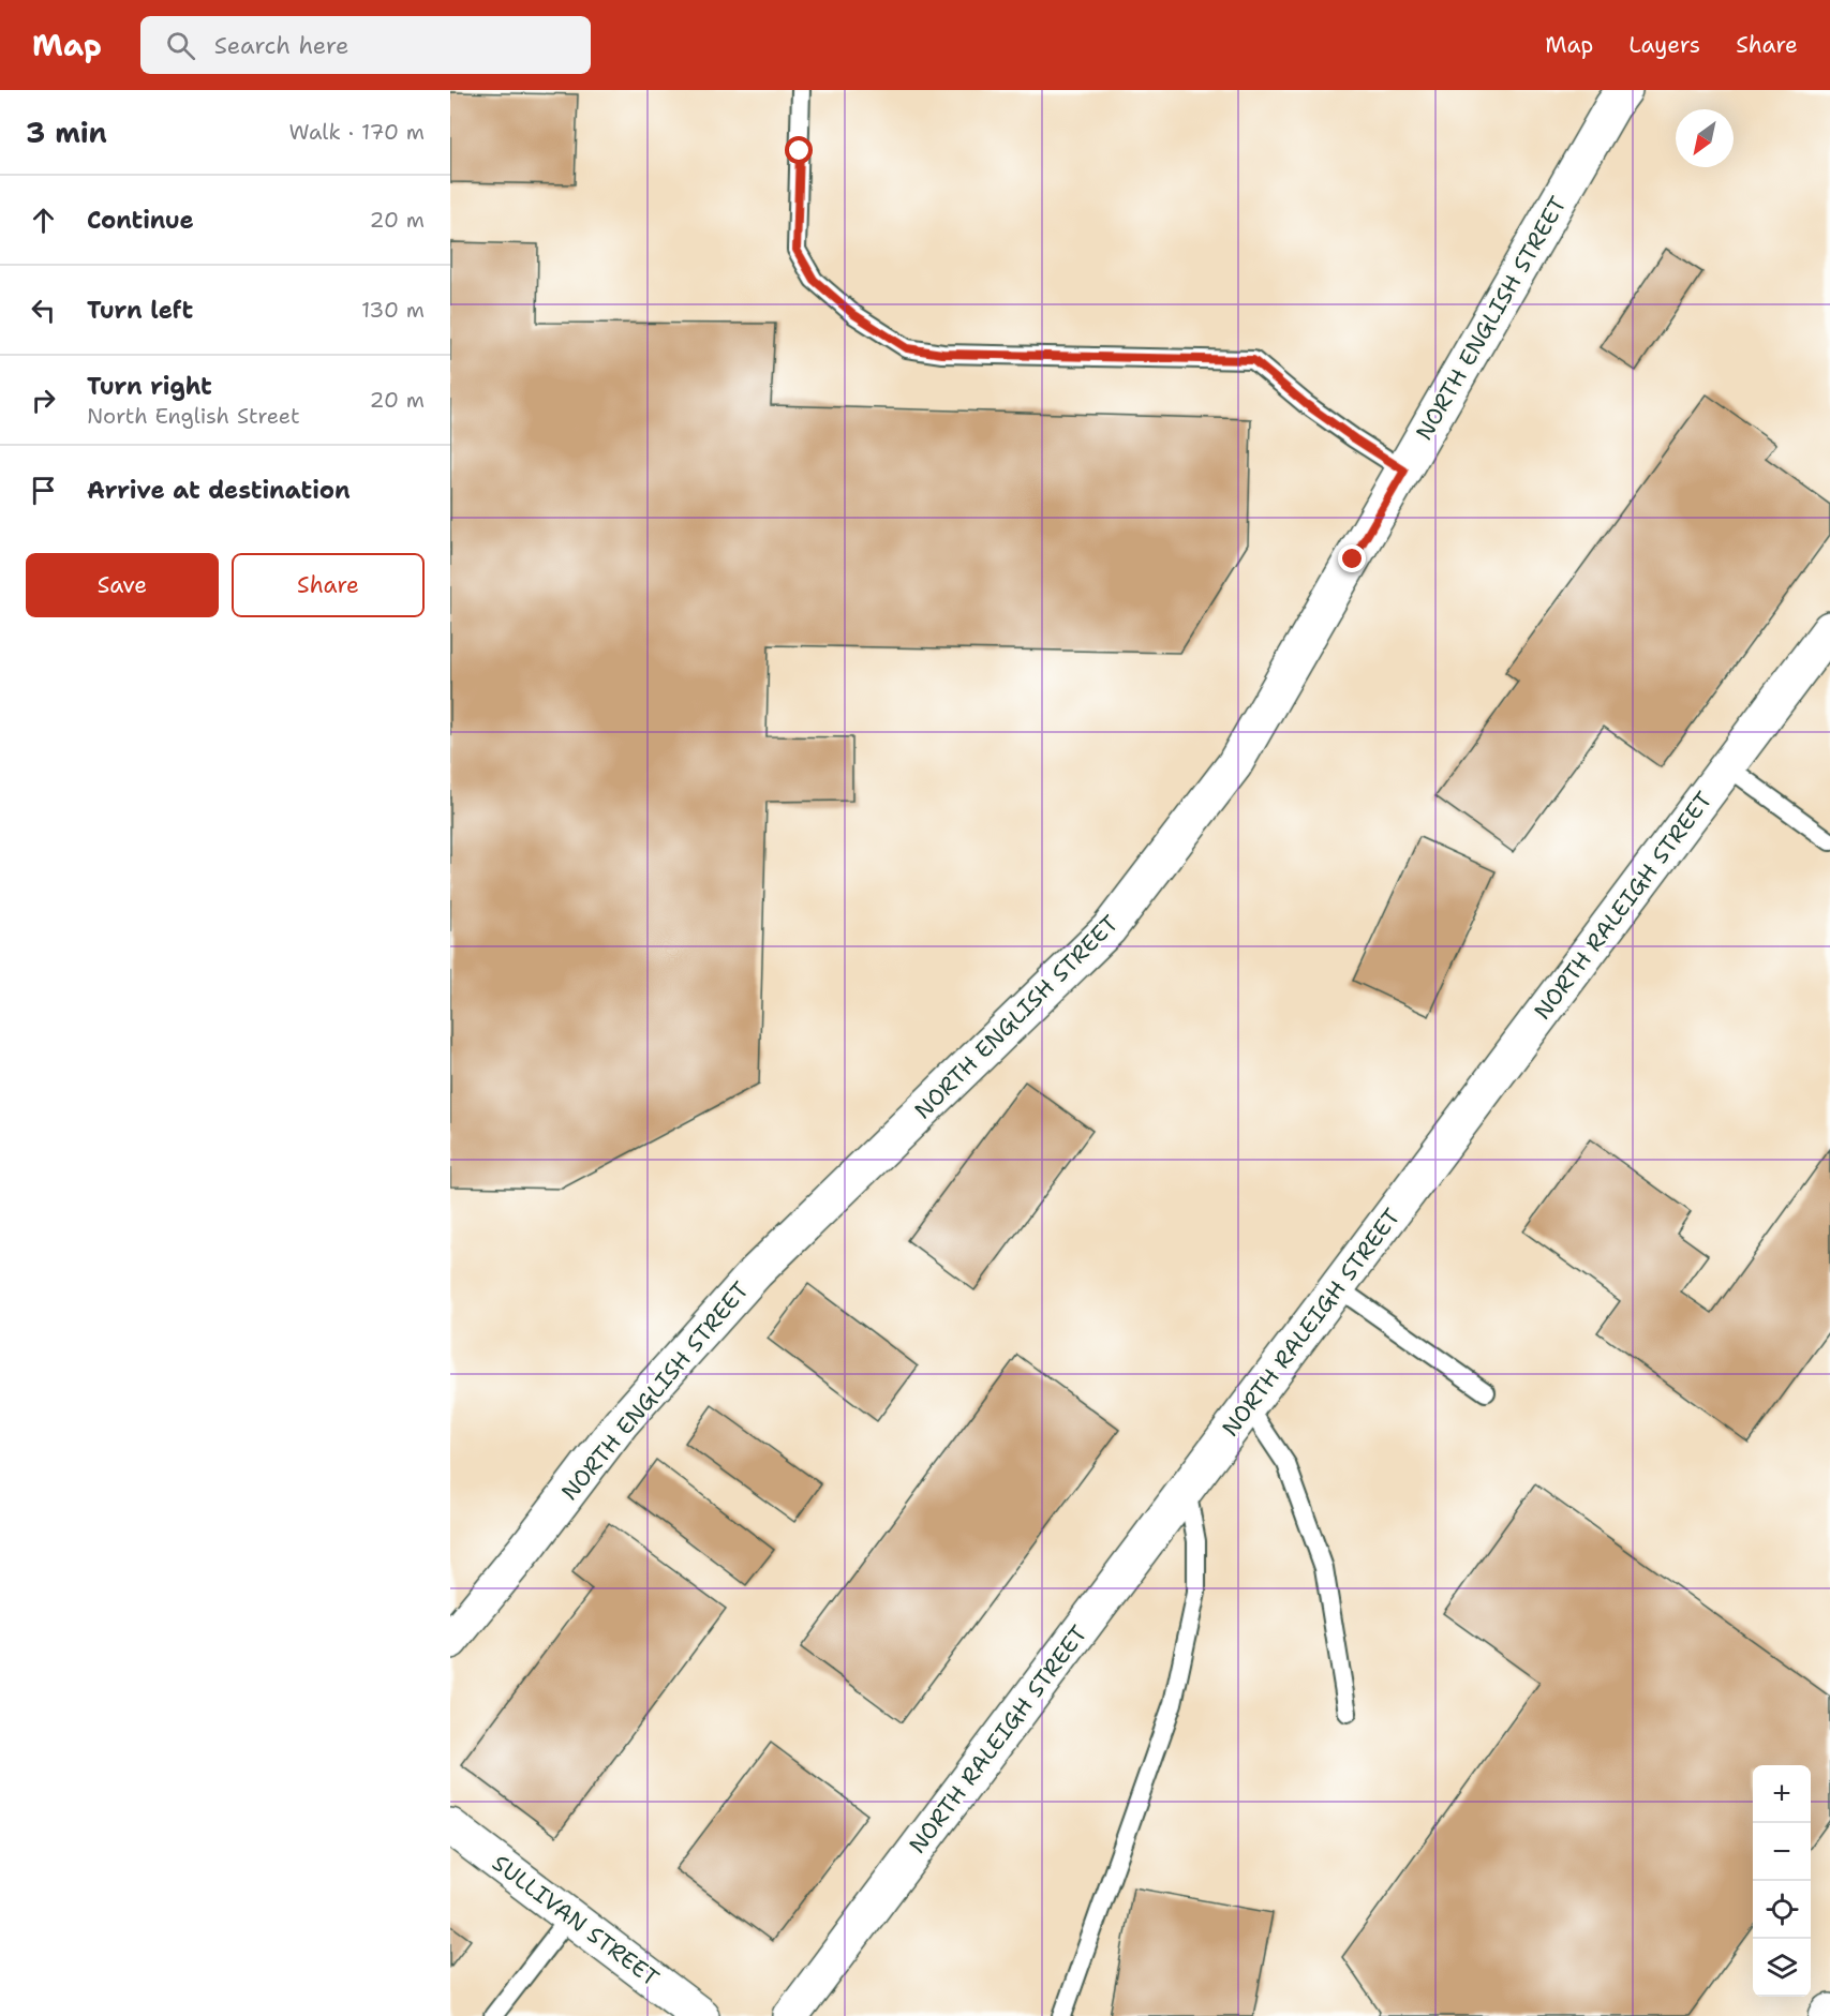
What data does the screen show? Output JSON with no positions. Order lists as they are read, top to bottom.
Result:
{
  "streets": {
    "street": ["NORTH ENGLISH STREET", "NORTH RALEIGH STREET", "SULLIVAN STREET"]
  },
  "north": "bottom left",
  "page": {
    "header": "Map",
    "search": "Search here",
    "nav": ["Map", "Layers", "Share"],
    "heading": ["3 min", "Walk · 170 m"],
    "list": [
      ["Continue", "20 m"],
      ["Turn left", "130 m"],
      ["Turn right", "North English Street", "20 m"],
      "Arrive at destination"
    ],
    "buttons": ["Save", "Share"],
    "map_buttons": ["+", "−"]
  }
}
